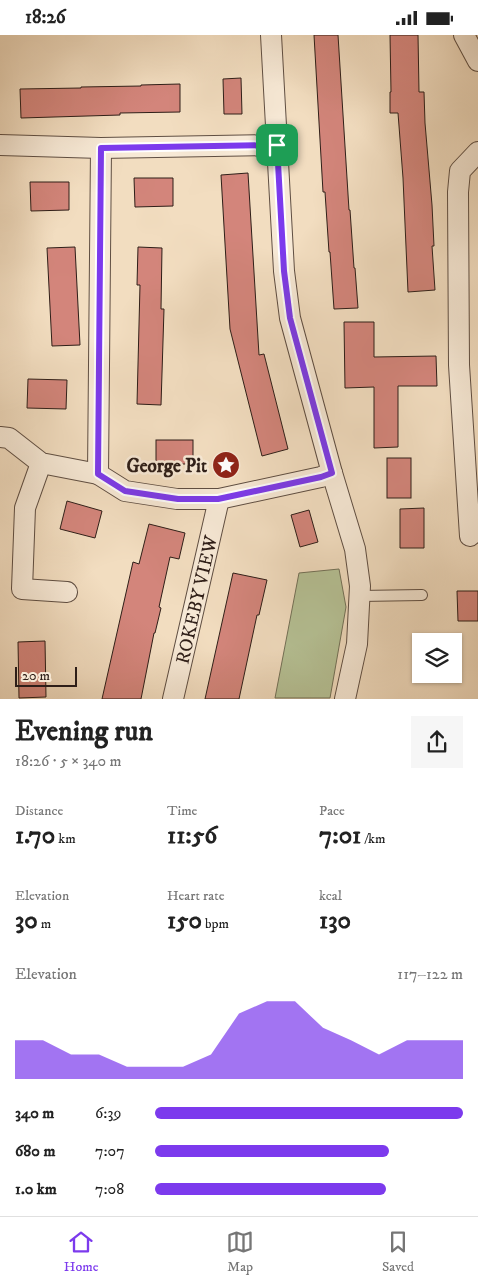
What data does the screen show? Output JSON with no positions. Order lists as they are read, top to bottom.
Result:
{
  "streets": {
    "street": ["ROKEBY VIEW"]
  },
  "places": {
    "place": ["George Pit"]
  },
  "scale_bar": "20 m",
  "page": {
    "status": "18:26",
    "scale": "20 m",
    "heading": ["Evening run", "18:26 · 5 × 340 m"],
    "stats": [
      ["Distance", "1.70 km"],
      ["Time", "11:56"],
      ["Pace", "7:01 /km"],
      ["Elevation", "30 m"],
      ["Heart rate", "150 bpm"],
      ["kcal", "130"]
    ],
    "chart": ["Elevation", "117–122 m"],
    "list": [
      {
        "name": "340 m",
        "note": "6:39"
      },
      {
        "name": "680 m",
        "note": "7:07"
      },
      {
        "name": "1.0 km",
        "note": "7:08"
      }
    ],
    "tabs": ["Home", "Map", "Saved"]
  }
}
